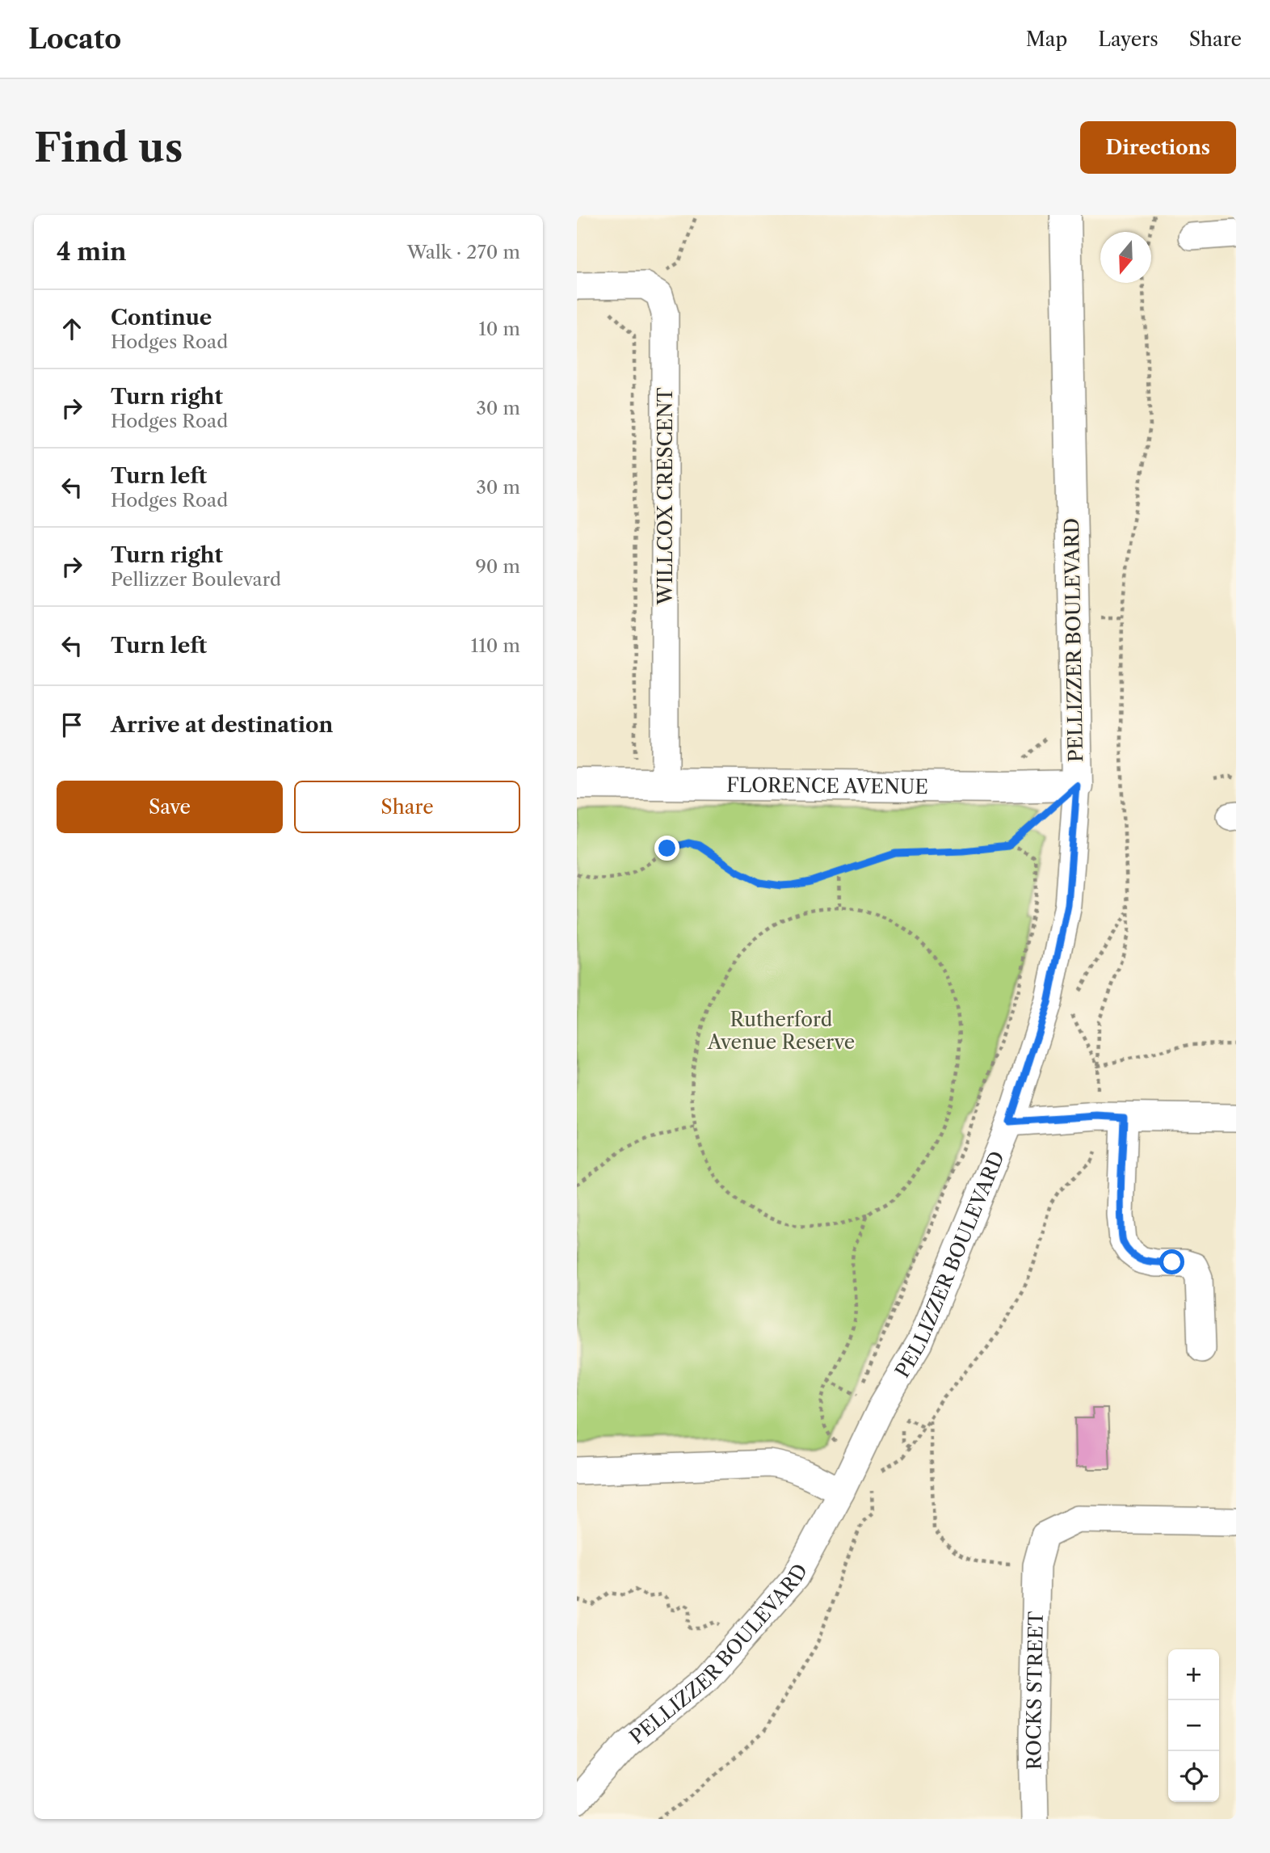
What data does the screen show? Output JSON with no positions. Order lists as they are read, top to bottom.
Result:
{
  "streets": {
    "street": [
      "WILLCOX CRESCENT",
      "PELLIZZER BOULEVARD",
      "FLORENCE AVENUE",
      "ROCKS STREET"
    ]
  },
  "crossings": [
    ["WILLCOX CRESCENT", "FLORENCE AVENUE"],
    ["PELLIZZER BOULEVARD", "FLORENCE AVENUE"]
  ],
  "parks": ["Rutherford Avenue Reserve"],
  "north": "bottom",
  "page": {
    "header": "Locato",
    "nav": ["Map", "Layers", "Share"],
    "buttons": [
      "Directions",
      ["Save", "Share"]
    ],
    "title": "Find us",
    "heading": ["4 min", "Walk · 270 m"],
    "list": [
      ["Continue", "Hodges Road", "10 m"],
      ["Turn right", "Hodges Road", "30 m"],
      ["Turn left", "Hodges Road", "30 m"],
      ["Turn right", "Pellizzer Boulevard", "90 m"],
      ["Turn left", "110 m"],
      "Arrive at destination"
    ],
    "map_buttons": ["+", "−"]
  }
}
